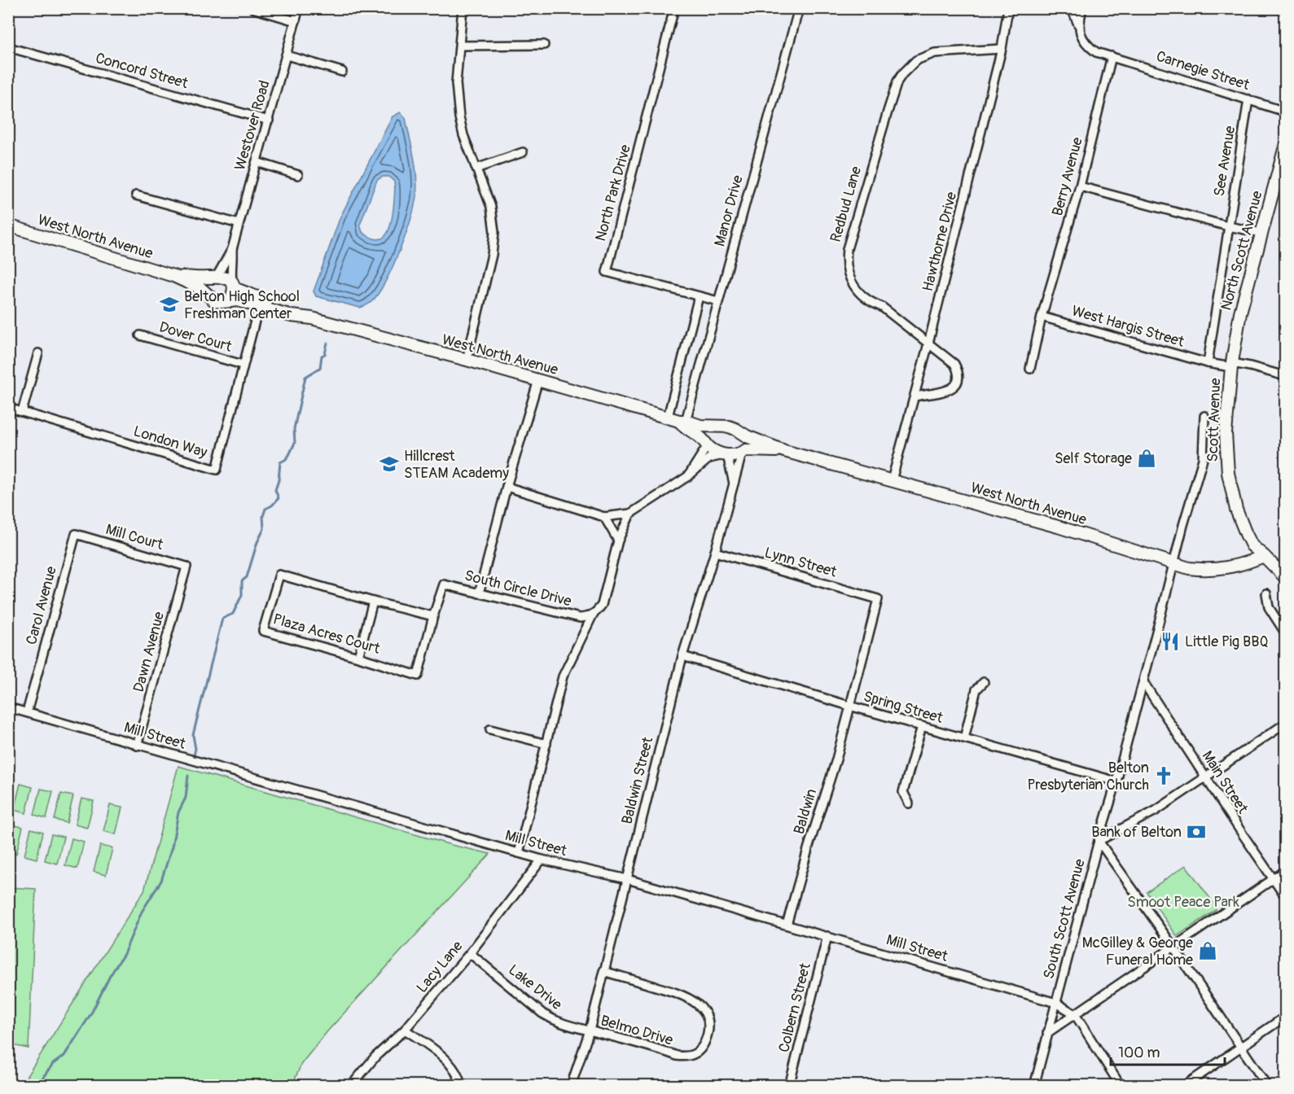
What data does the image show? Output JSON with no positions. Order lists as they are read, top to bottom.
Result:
{
  "streets": {
    "main road": ["West North Avenue", "North Scott Avenue", "Scott Avenue"],
    "street": [
      "Concord Street",
      "Carnegie Street",
      "Westover Road",
      "See Avenue",
      "Berry Avenue",
      "North Park Drive",
      "Redbud Lane",
      "Manor Drive",
      "Hawthorne Drive",
      "West Hargis Street",
      "Dover Court",
      "London Way",
      "Mill Court",
      "Lynn Street",
      "South Circle Drive",
      "Carol Avenue",
      "Plaza Acres Court",
      "Dawn Avenue",
      "Spring Street",
      "Mill Street",
      "Baldwin Street",
      "Main Street",
      "Baldwin",
      "South Scott Avenue",
      "Lacy Lane",
      "Lake Drive",
      "Colbern Street",
      "Belmo Drive"
    ]
  },
  "crossings": [
    ["Concord Street", "Westover Road"],
    ["Carnegie Street", "See Avenue"],
    ["Carnegie Street", "Berry Avenue"],
    ["Westover Road", "West North Avenue"],
    ["See Avenue", "West Hargis Street"],
    ["Berry Avenue", "West Hargis Street"],
    ["North Park Drive", "Manor Drive"],
    ["Redbud Lane", "Hawthorne Drive"],
    ["Manor Drive", "West North Avenue"],
    ["West North Avenue", "Hawthorne Drive"],
    ["West North Avenue", "Scott Avenue"],
    ["West North Avenue", "London Way"],
    ["West North Avenue", "Baldwin Street"],
    ["West North Avenue", "South Scott Avenue"],
    ["North Scott Avenue", "West Hargis Street"],
    ["North Scott Avenue", "Scott Avenue"],
    ["West Hargis Street", "Scott Avenue"],
    ["Dover Court", "London Way"],
    ["Mill Court", "Carol Avenue"],
    ["Mill Court", "Dawn Avenue"],
    ["Lynn Street", "Baldwin Street"],
    ["Lynn Street", "Baldwin"],
    ["South Circle Drive", "Plaza Acres Court"],
    ["Carol Avenue", "Mill Street"],
    ["Dawn Avenue", "Mill Street"],
    ["Spring Street", "Baldwin Street"],
    ["Spring Street", "Baldwin"],
    ["Spring Street", "South Scott Avenue"],
    ["Mill Street", "Baldwin Street"],
    ["Mill Street", "Baldwin"],
    ["Mill Street", "South Scott Avenue"],
    ["Mill Street", "Lacy Lane"],
    ["Mill Street", "Colbern Street"],
    ["Baldwin Street", "Lake Drive"],
    ["Baldwin Street", "Belmo Drive"],
    ["Main Street", "South Scott Avenue"],
    ["Lacy Lane", "Lake Drive"],
    ["Lake Drive", "Belmo Drive"]
  ],
  "parks": ["Smoot Peace Park"],
  "places": {
    "school or university": ["Belton High School Freshman Center", "Hillcrest STEAM Academy"],
    "shop": ["Self Storage", "McGilley & George Funeral Home"],
    "restaurant": ["Little Pig BBQ"],
    "church": ["Belton Presbyterian Church"],
    "bank": ["Bank of Belton"]
  },
  "scale_bar": "100 m"
}
